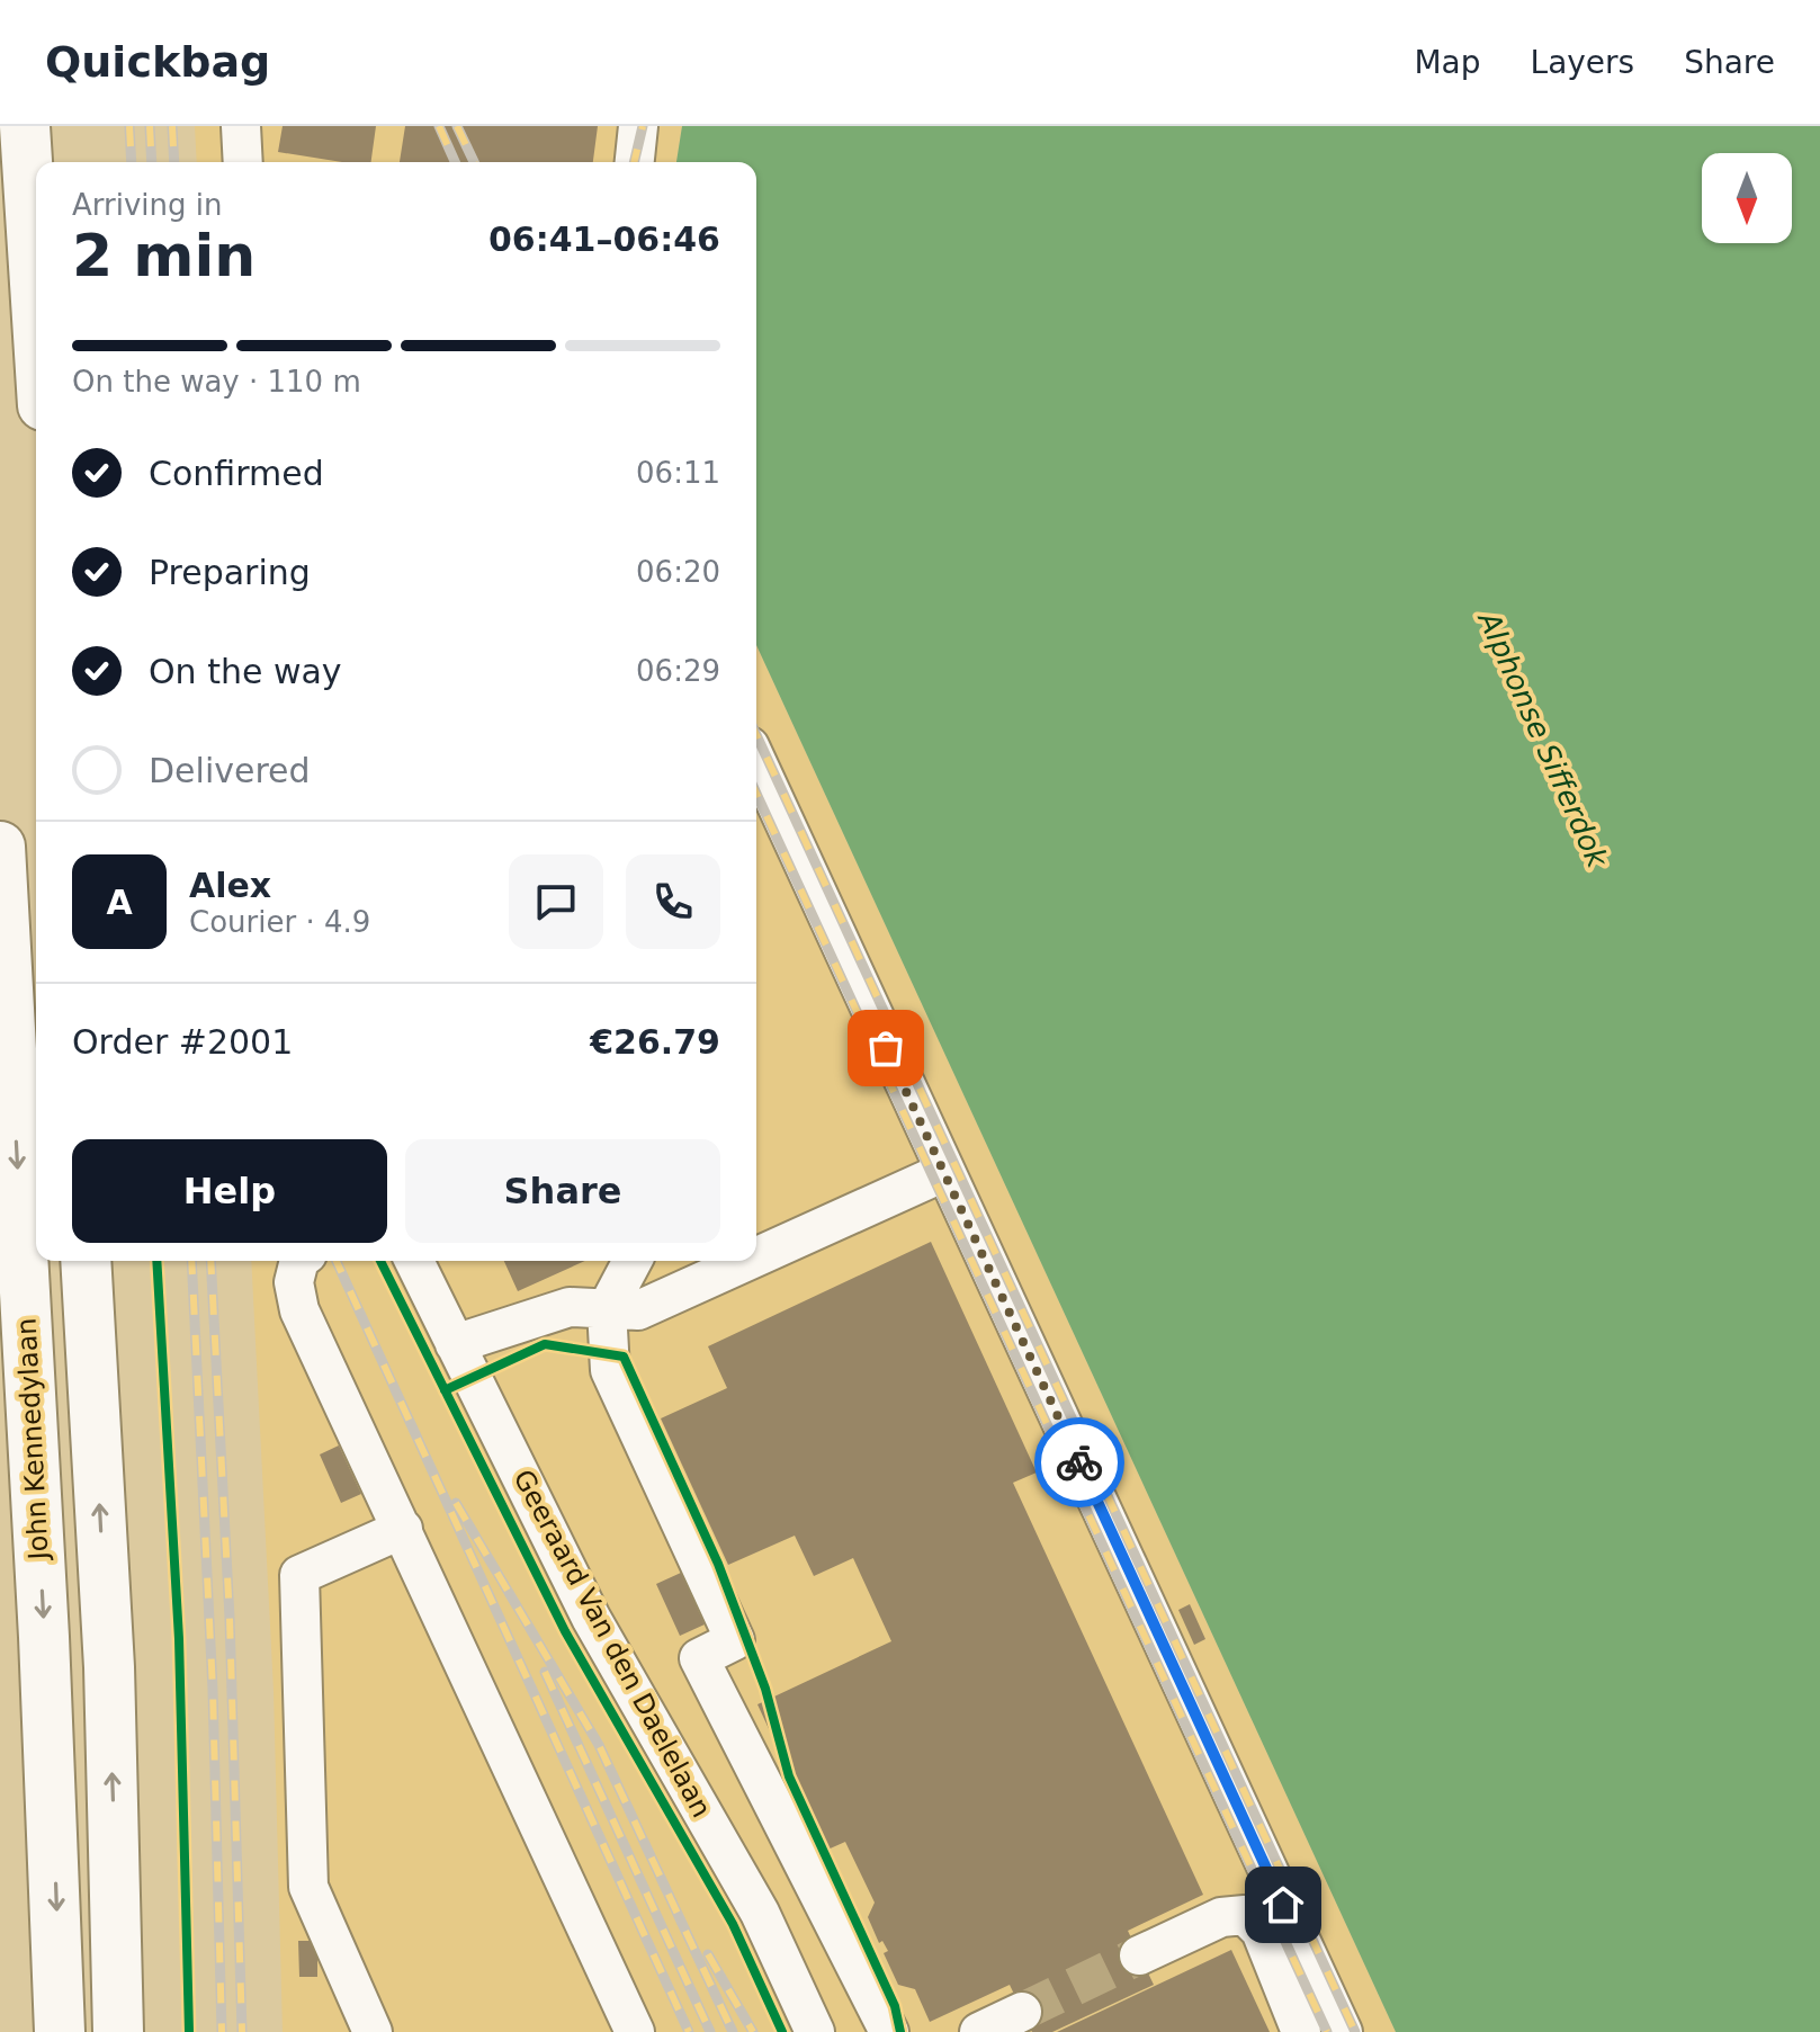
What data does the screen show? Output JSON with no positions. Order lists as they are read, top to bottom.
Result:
{
  "streets": {
    "highway": ["John Kennedylaan"],
    "street": ["Geeraard Van den Daelelaan"]
  },
  "water": ["Alphonse Sifferdok"],
  "north": "bottom",
  "page": {
    "header": "Quickbag",
    "nav": ["Map", "Layers", "Share"],
    "heading": ["2 min", "Arriving in", "06:41–06:46"],
    "panel": [
      "Alex",
      "Courier · 4.9",
      "Order #2001",
      "€26.79"
    ],
    "bar": "On the way · 110 m",
    "list": [
      ["Confirmed", "06:11"],
      ["Preparing", "06:20"],
      ["On the way", "06:29"],
      "Delivered"
    ],
    "round": "A",
    "buttons": ["Help", "Share"]
  }
}
